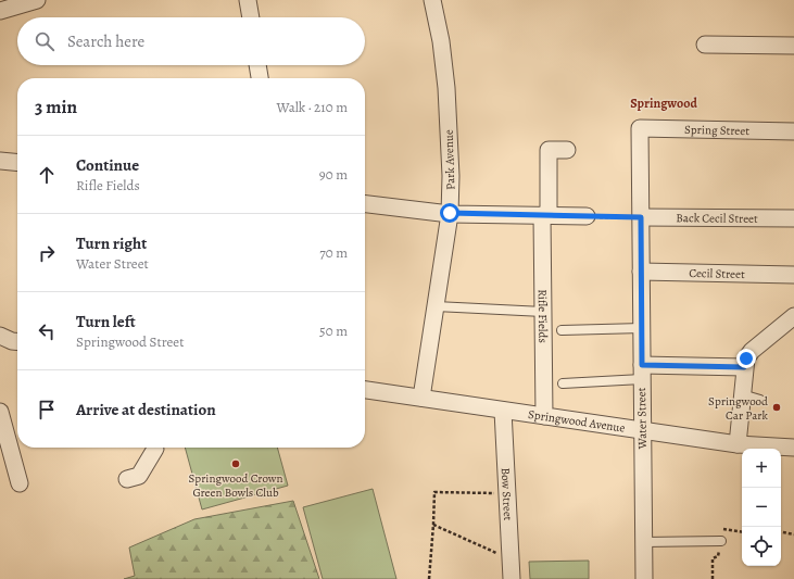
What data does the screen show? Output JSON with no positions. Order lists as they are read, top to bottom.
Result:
{
  "streets": {
    "street": [
      "Spring Street",
      "Park Avenue",
      "Back Cecil Street",
      "Cecil Street",
      "Rifle Fields",
      "Water Street",
      "Springwood Avenue",
      "Bow Street"
    ]
  },
  "crossings": [
    ["Spring Street", "Water Street"],
    ["Park Avenue", "Springwood Avenue"],
    ["Back Cecil Street", "Water Street"],
    ["Cecil Street", "Water Street"],
    ["Rifle Fields", "Springwood Avenue"],
    ["Water Street", "Springwood Avenue"],
    ["Springwood Avenue", "Bow Street"]
  ],
  "districts": ["Springwood"],
  "places": ["Springwood Car Park", "Springwood Crown Green Bowls Club"],
  "page": {
    "search": "Search here",
    "heading": ["3 min", "Walk · 210 m"],
    "list": [
      ["Continue", "Rifle Fields", "90 m"],
      ["Turn right", "Water Street", "70 m"],
      ["Turn left", "Springwood Street", "50 m"],
      "Arrive at destination"
    ],
    "map_buttons": ["+", "−"]
  }
}
